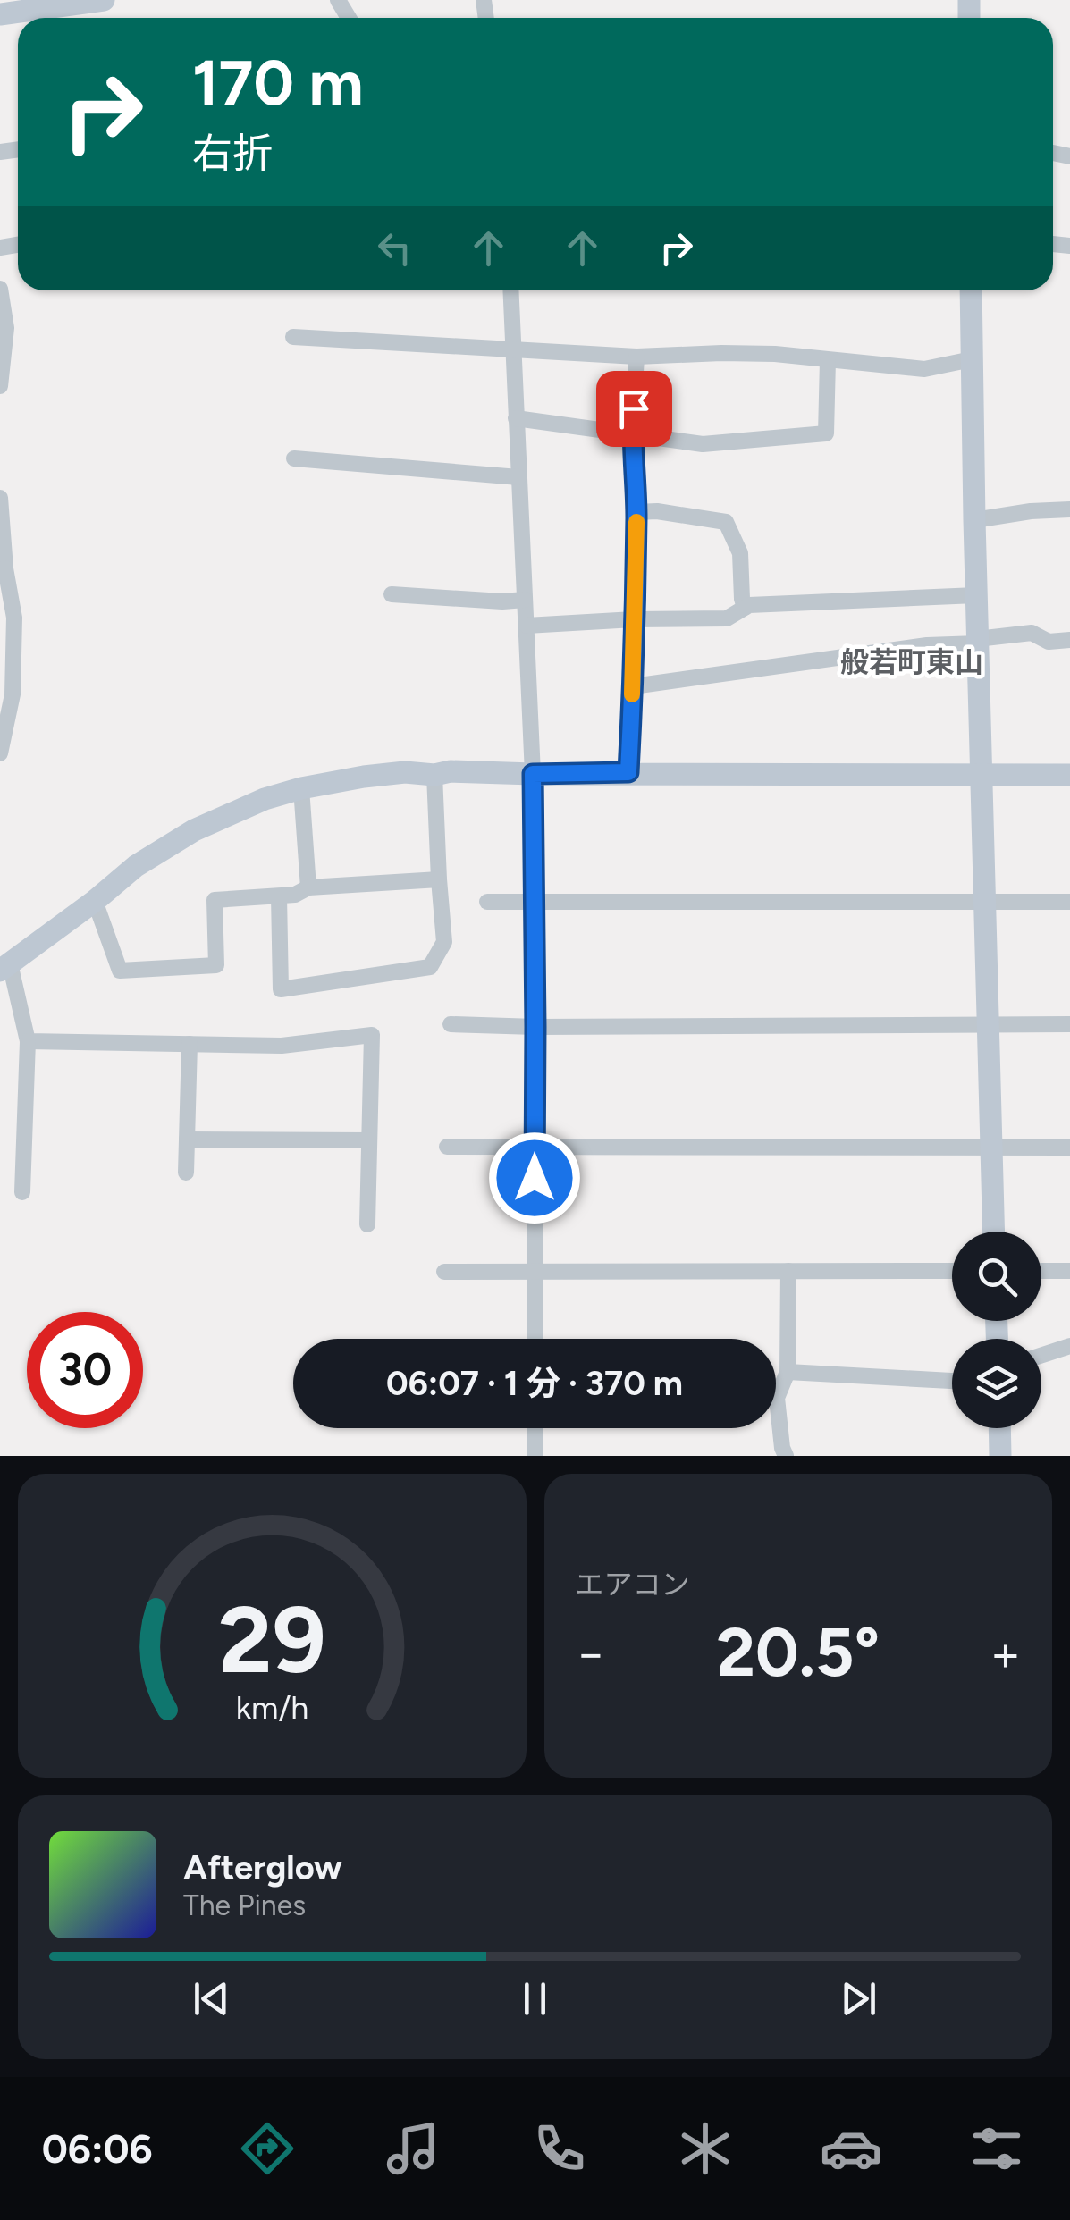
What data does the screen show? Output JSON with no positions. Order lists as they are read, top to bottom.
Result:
{
  "districts": ["般若町東山"],
  "page": {
    "turn": ["170 m", "右折"],
    "limit": "30",
    "trip": "06:07 · 1 分 · 370 m",
    "tile": "エアコン",
    "heat": ["−", "20.5°", "+"],
    "song": ["Afterglow", "The Pines"],
    "tabs": "06:06",
    "gauge": ["29", "km/h"]
  }
}
